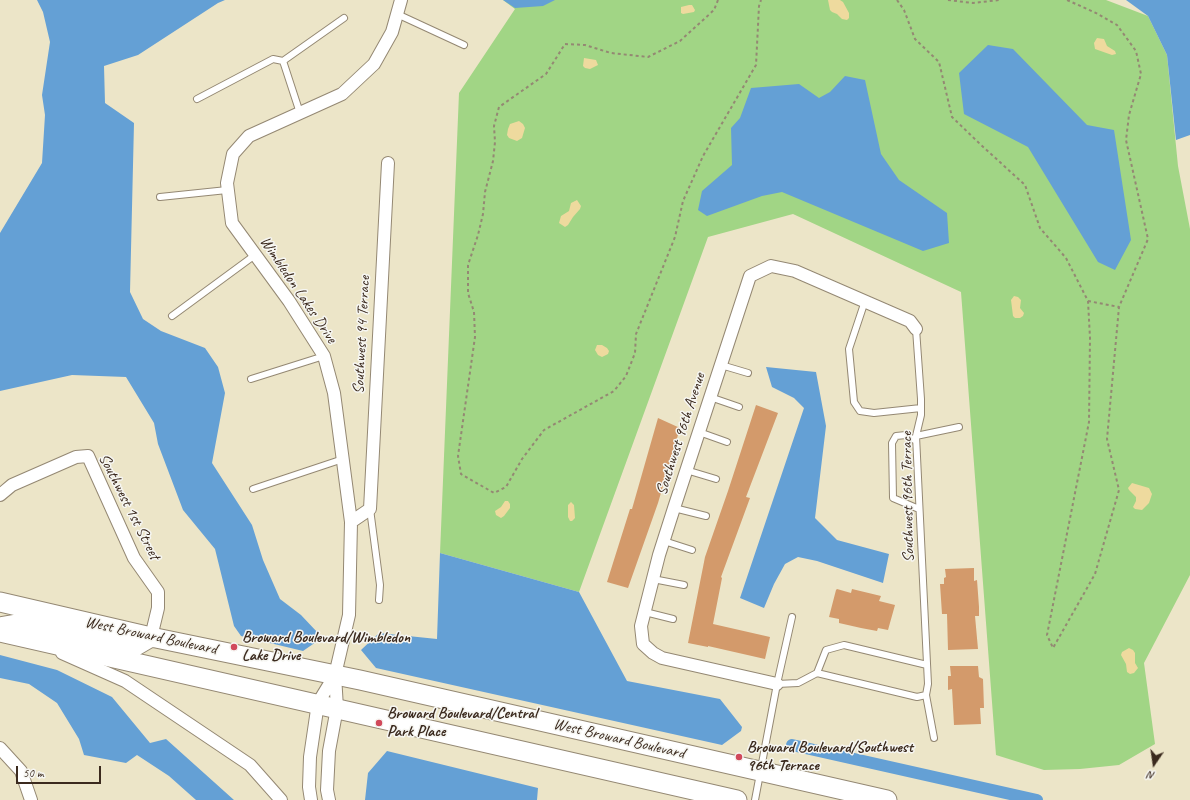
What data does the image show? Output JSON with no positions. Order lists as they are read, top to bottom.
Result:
{
  "streets": {
    "main road": ["West Broward Boulevard"],
    "street": [
      "Wimbledon Lakes Drive",
      "Southwest 94 Terrace",
      "Southwest 96th Avenue",
      "Southwest 1st Street"
    ],
    "lane": ["Southwest 96th Terrace"]
  },
  "crossings": [
    ["Wimbledon Lakes Drive", "West Broward Boulevard"],
    ["Southwest 96th Avenue", "Southwest 96th Terrace"],
    ["Southwest 1st Street", "West Broward Boulevard"]
  ],
  "places": ["Broward Boulevard/Wimbledon Lake Drive", "Broward Boulevard/Central Park Place", "Broward Boulevard/Southwest 96th Terrace"],
  "scale_bar": "50 m",
  "north": "bottom"
}
